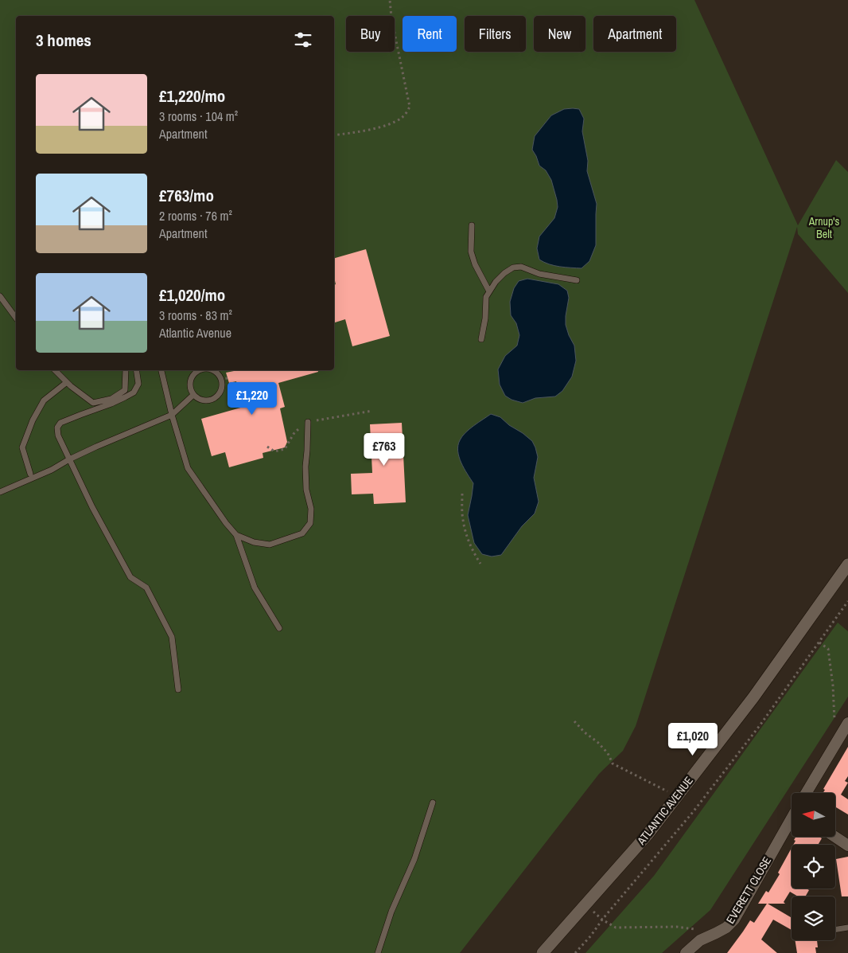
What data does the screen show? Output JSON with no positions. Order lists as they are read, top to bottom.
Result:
{
  "streets": {
    "street": ["ATLANTIC AVENUE", "EVERETT CLOSE"]
  },
  "parks": ["Arnup's Belt"],
  "north": "left",
  "page": {
    "chip": [
      "Buy",
      "Rent",
      "Filters",
      "New",
      "Apartment"
    ],
    "heading": "3 homes",
    "list": [
      {
        "name": "£1,220/mo",
        "note": "3 rooms · 104 m² · Apartment"
      },
      {
        "name": "£763/mo",
        "note": "2 rooms · 76 m² · Apartment"
      },
      {
        "name": "£1,020/mo",
        "note": "3 rooms · 83 m² · Atlantic Avenue"
      }
    ],
    "price": ["£1,220", "£763", "£1,020"]
  }
}
